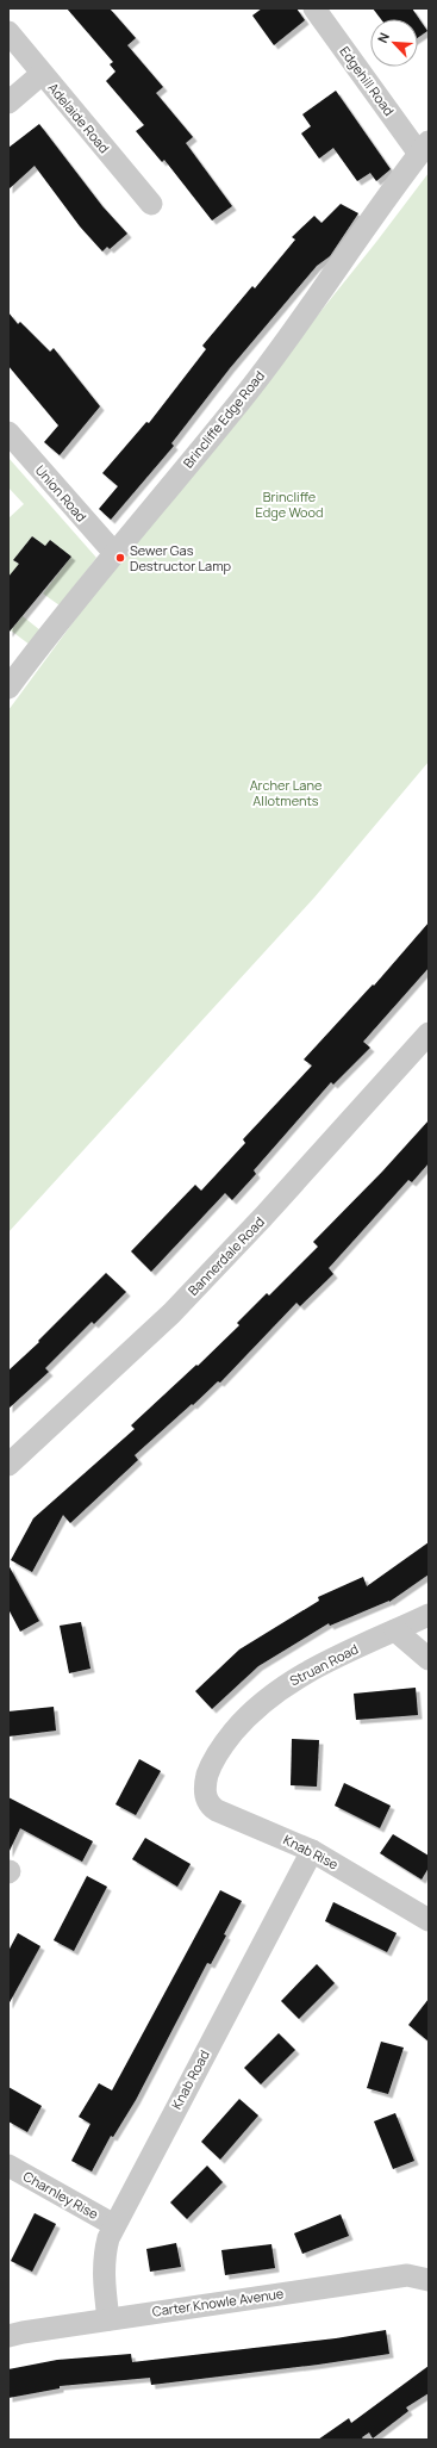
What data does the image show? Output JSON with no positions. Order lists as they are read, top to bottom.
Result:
{
  "streets": {
    "street": [
      "Edgehill Road",
      "Adelaide Road",
      "Brincliffe Edge Road",
      "Union Road",
      "Bannerdale Road",
      "Struan Road",
      "Knab Rise",
      "Knab Road",
      "Charnley Rise",
      "Carter Knowle Avenue"
    ]
  },
  "crossings": [
    ["Edgehill Road", "Brincliffe Edge Road"],
    ["Brincliffe Edge Road", "Union Road"],
    ["Struan Road", "Knab Rise"],
    ["Knab Rise", "Knab Road"],
    ["Knab Road", "Charnley Rise"],
    ["Knab Road", "Carter Knowle Avenue"]
  ],
  "parks": ["Brincliffe Edge Wood", "Archer Lane Allotments"],
  "places": ["Sewer Gas Destructor Lamp"],
  "north": "top left"
}
